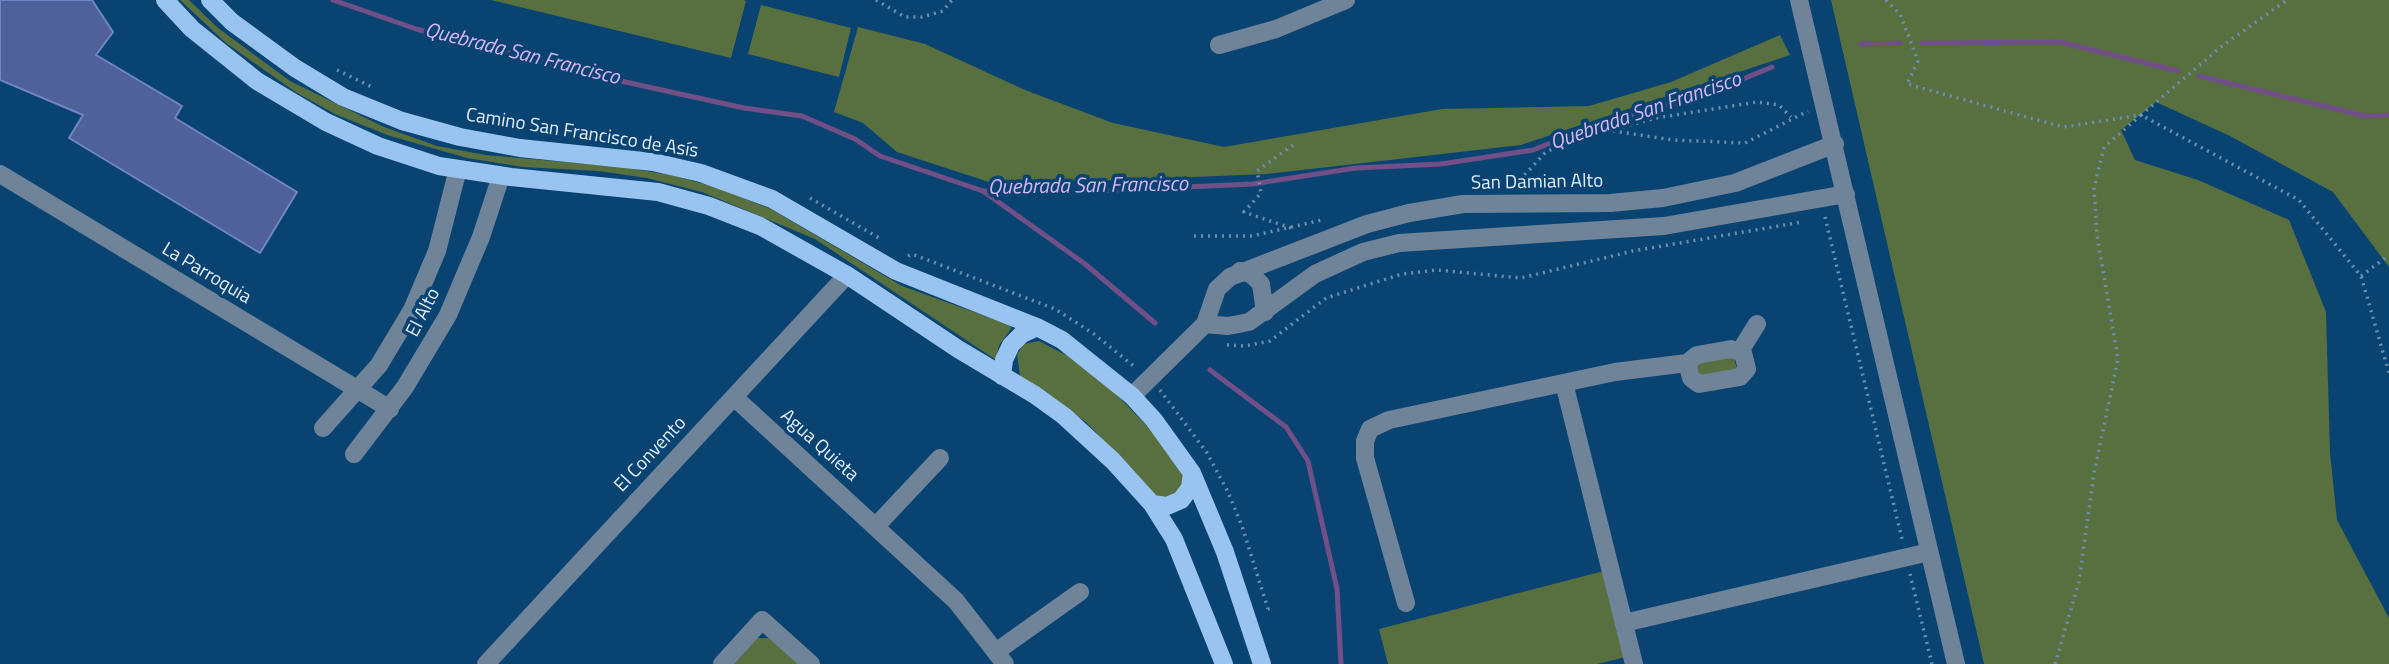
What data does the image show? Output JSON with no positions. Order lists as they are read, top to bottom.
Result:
{
  "streets": {
    "main road": ["Camino San Francisco de Asís"],
    "street": [
      "San Damian Alto",
      "La Parroquia",
      "El Alto",
      "Agua Quieta",
      "El Convento"
    ]
  },
  "crossings": [
    ["Camino San Francisco de Asís", "San Damian Alto"],
    ["La Parroquia", "El Alto"],
    ["Agua Quieta", "El Convento"]
  ],
  "water": ["Quebrada San Francisco"]
}
